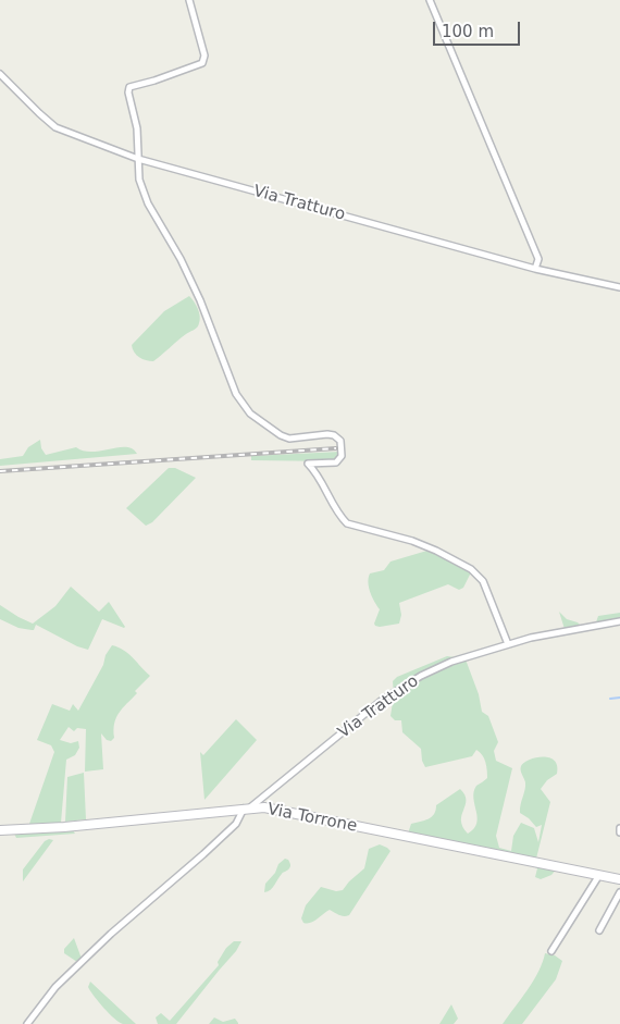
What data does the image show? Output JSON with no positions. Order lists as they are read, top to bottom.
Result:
{
  "streets": {
    "main road": ["Via Torrone"],
    "street": ["Via Tratturo"]
  },
  "crossings": [
    ["Via Tratturo", "Via Torrone"]
  ],
  "scale_bar": "100 m"
}
